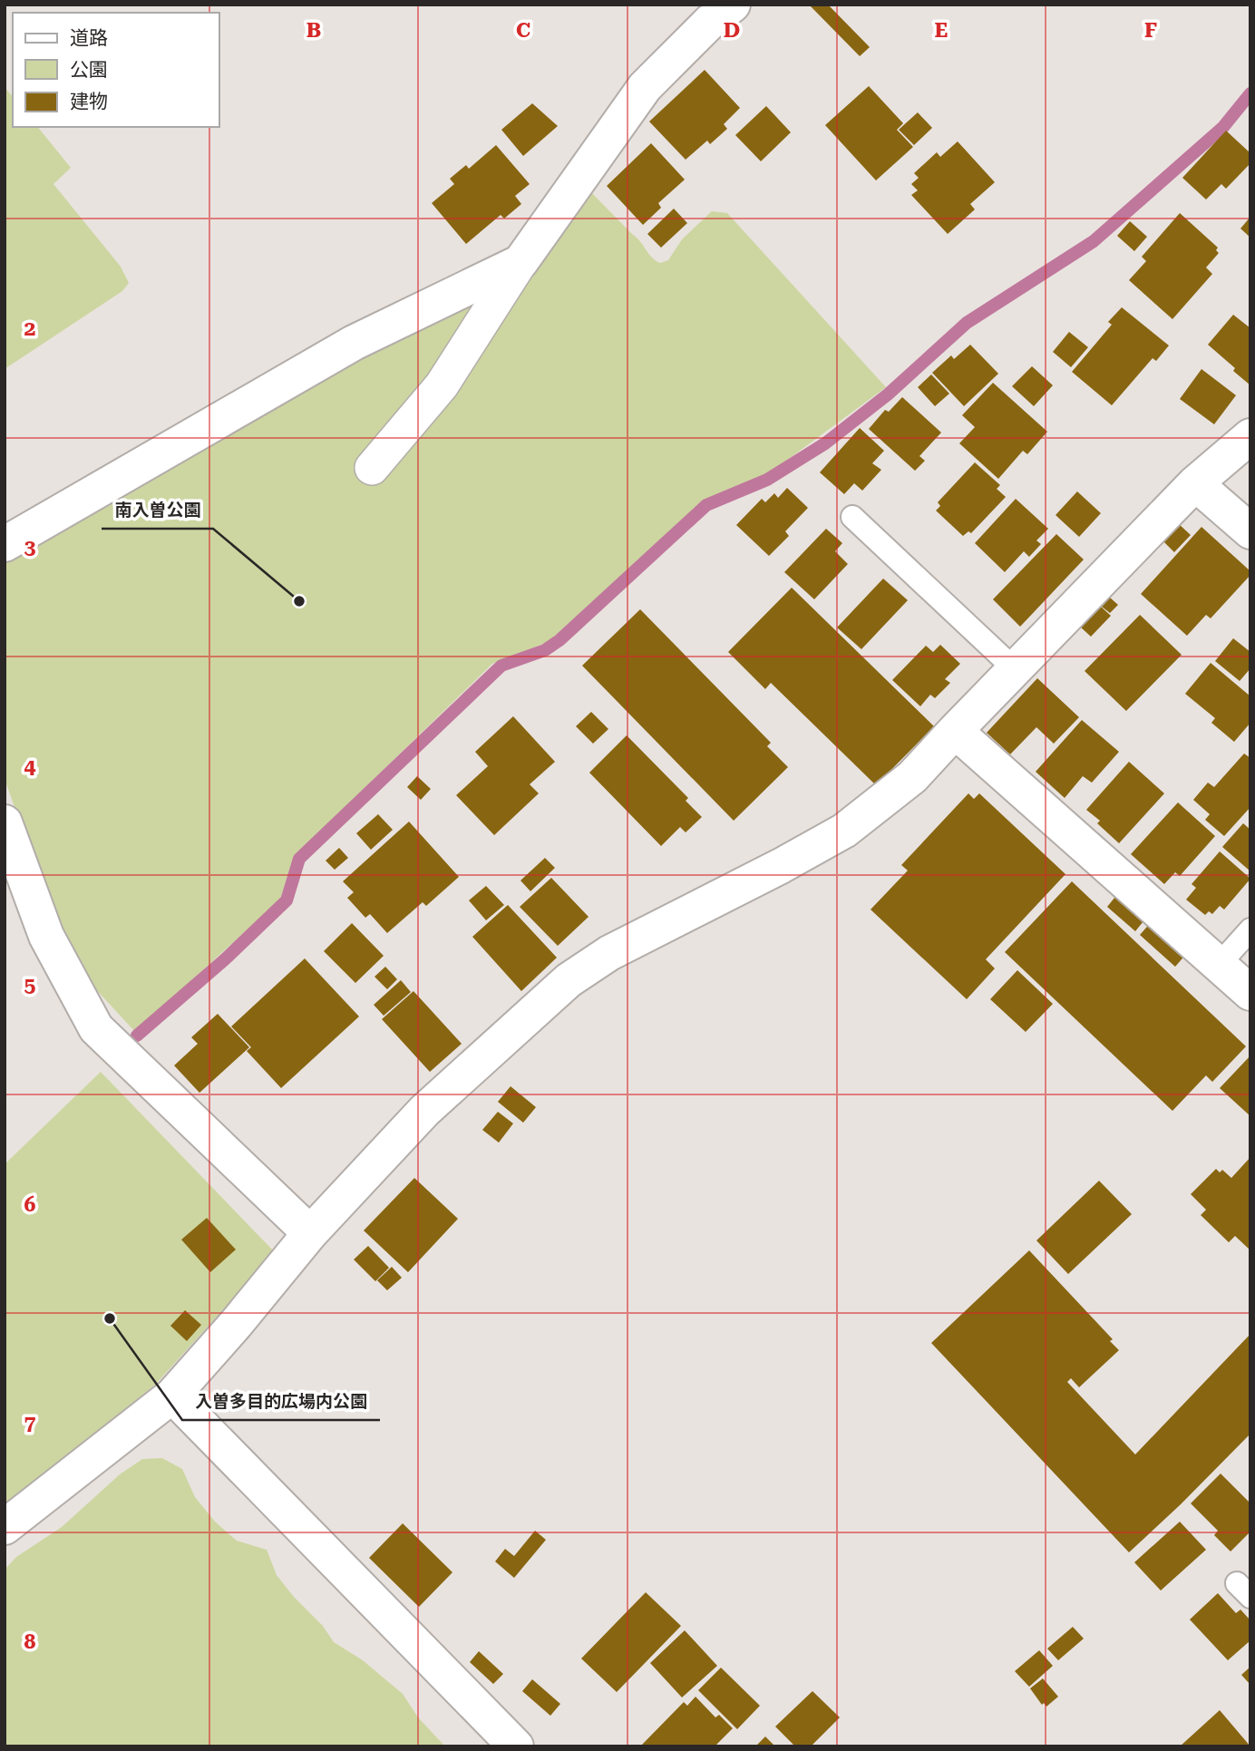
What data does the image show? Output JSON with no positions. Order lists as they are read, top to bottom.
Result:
{
  "places": ["南入曽公園", "入曽多目的広場内公園"],
  "legend": ["道路", "公園", "建物"],
  "grid": {
    "columns": [
      "B",
      "C",
      "D",
      "E",
      "F"
    ],
    "rows": [
      "2",
      "3",
      "4",
      "5",
      "6",
      "7",
      "8"
    ]
  }
}
